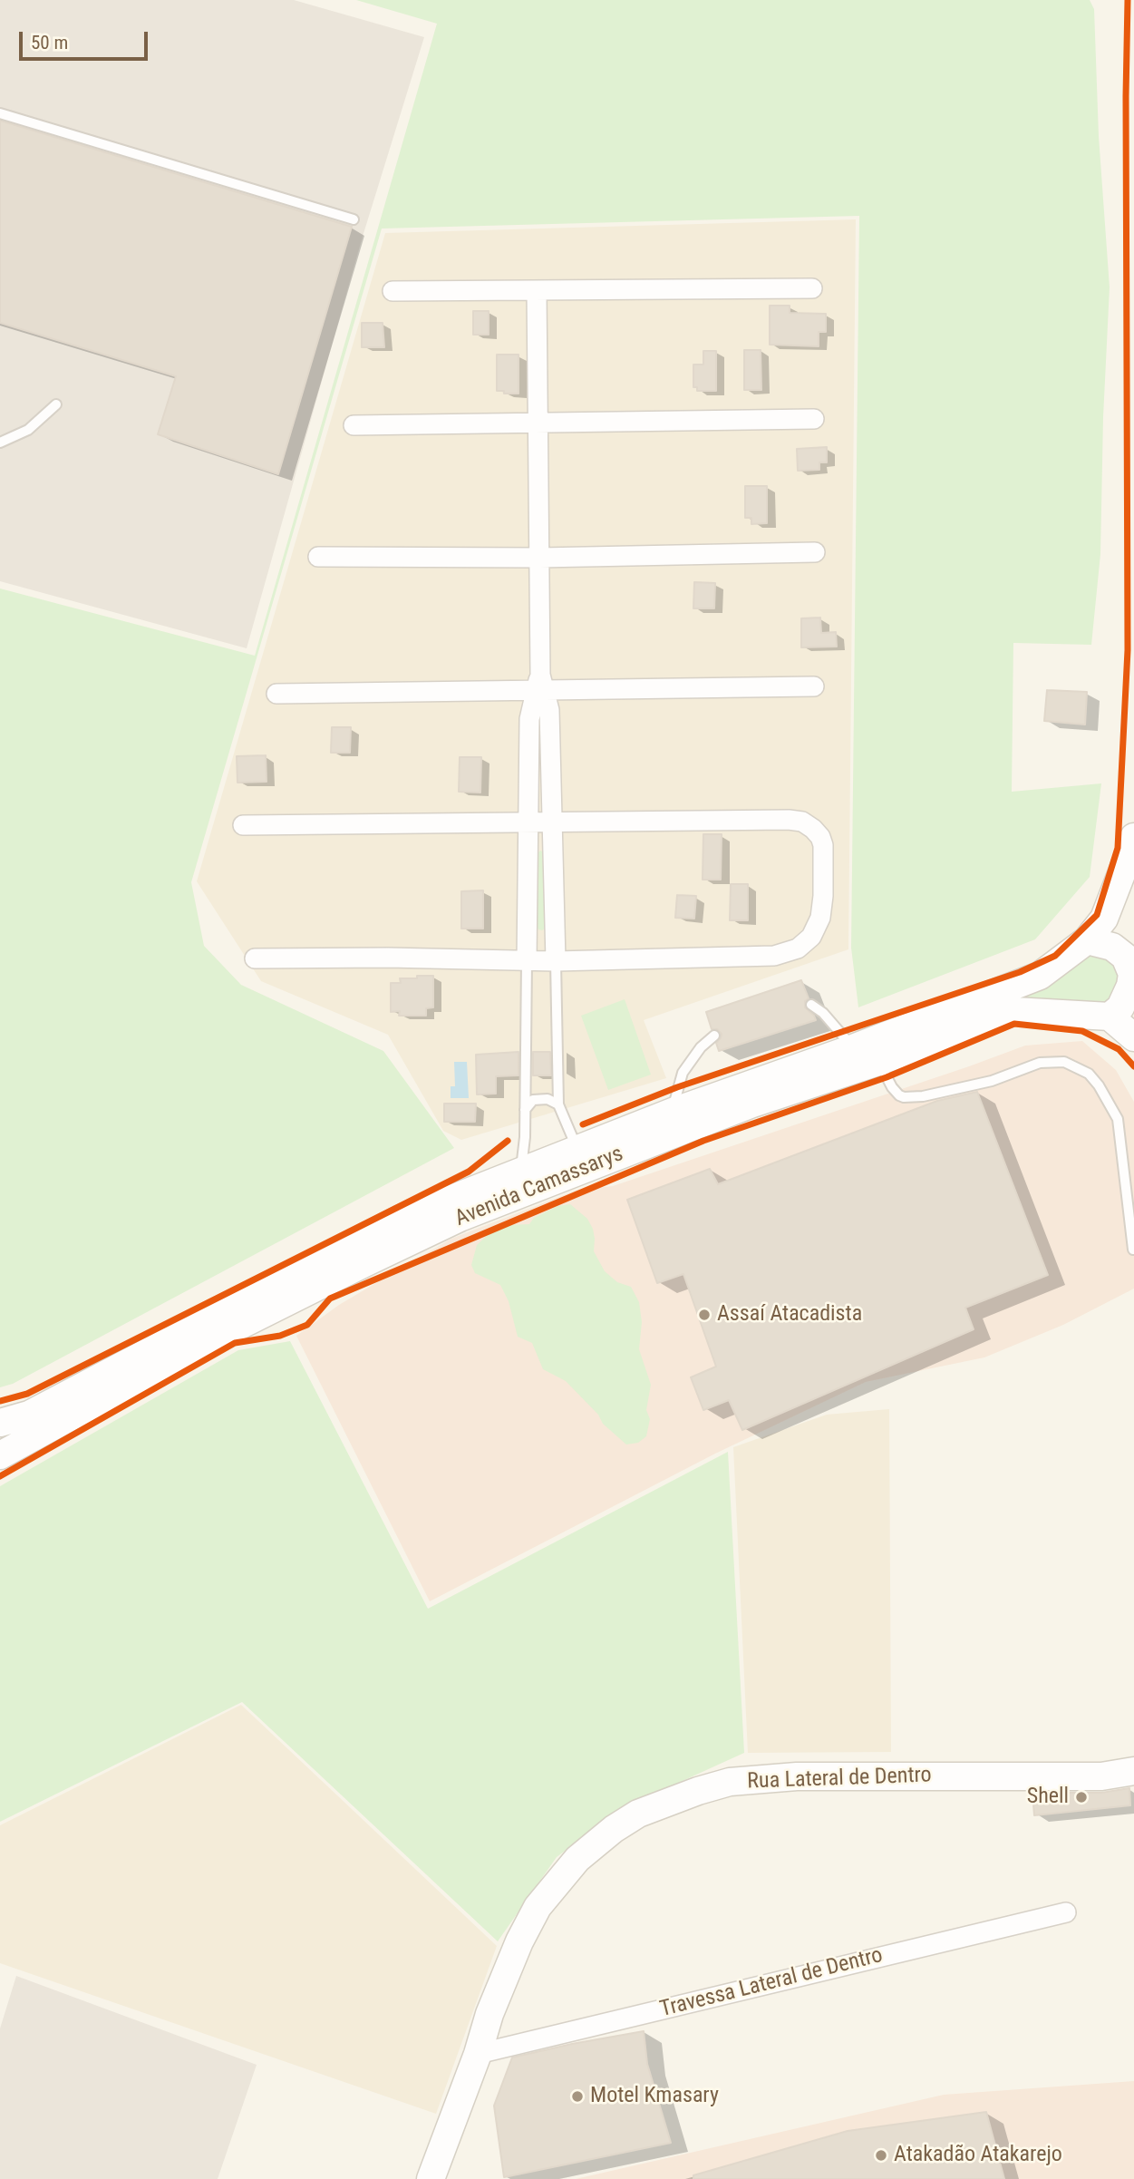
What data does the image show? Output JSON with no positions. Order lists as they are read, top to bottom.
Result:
{
  "streets": {
    "street": ["Avenida Camassarys", "Rua Lateral de Dentro", "Travessa Lateral de Dentro"]
  },
  "crossings": [
    ["Rua Lateral de Dentro", "Travessa Lateral de Dentro"]
  ],
  "places": [
    "Assaí Atacadista",
    "Shell",
    "Motel Kmasary",
    "Atakadão Atakarejo"
  ],
  "scale_bar": "50 m"
}
